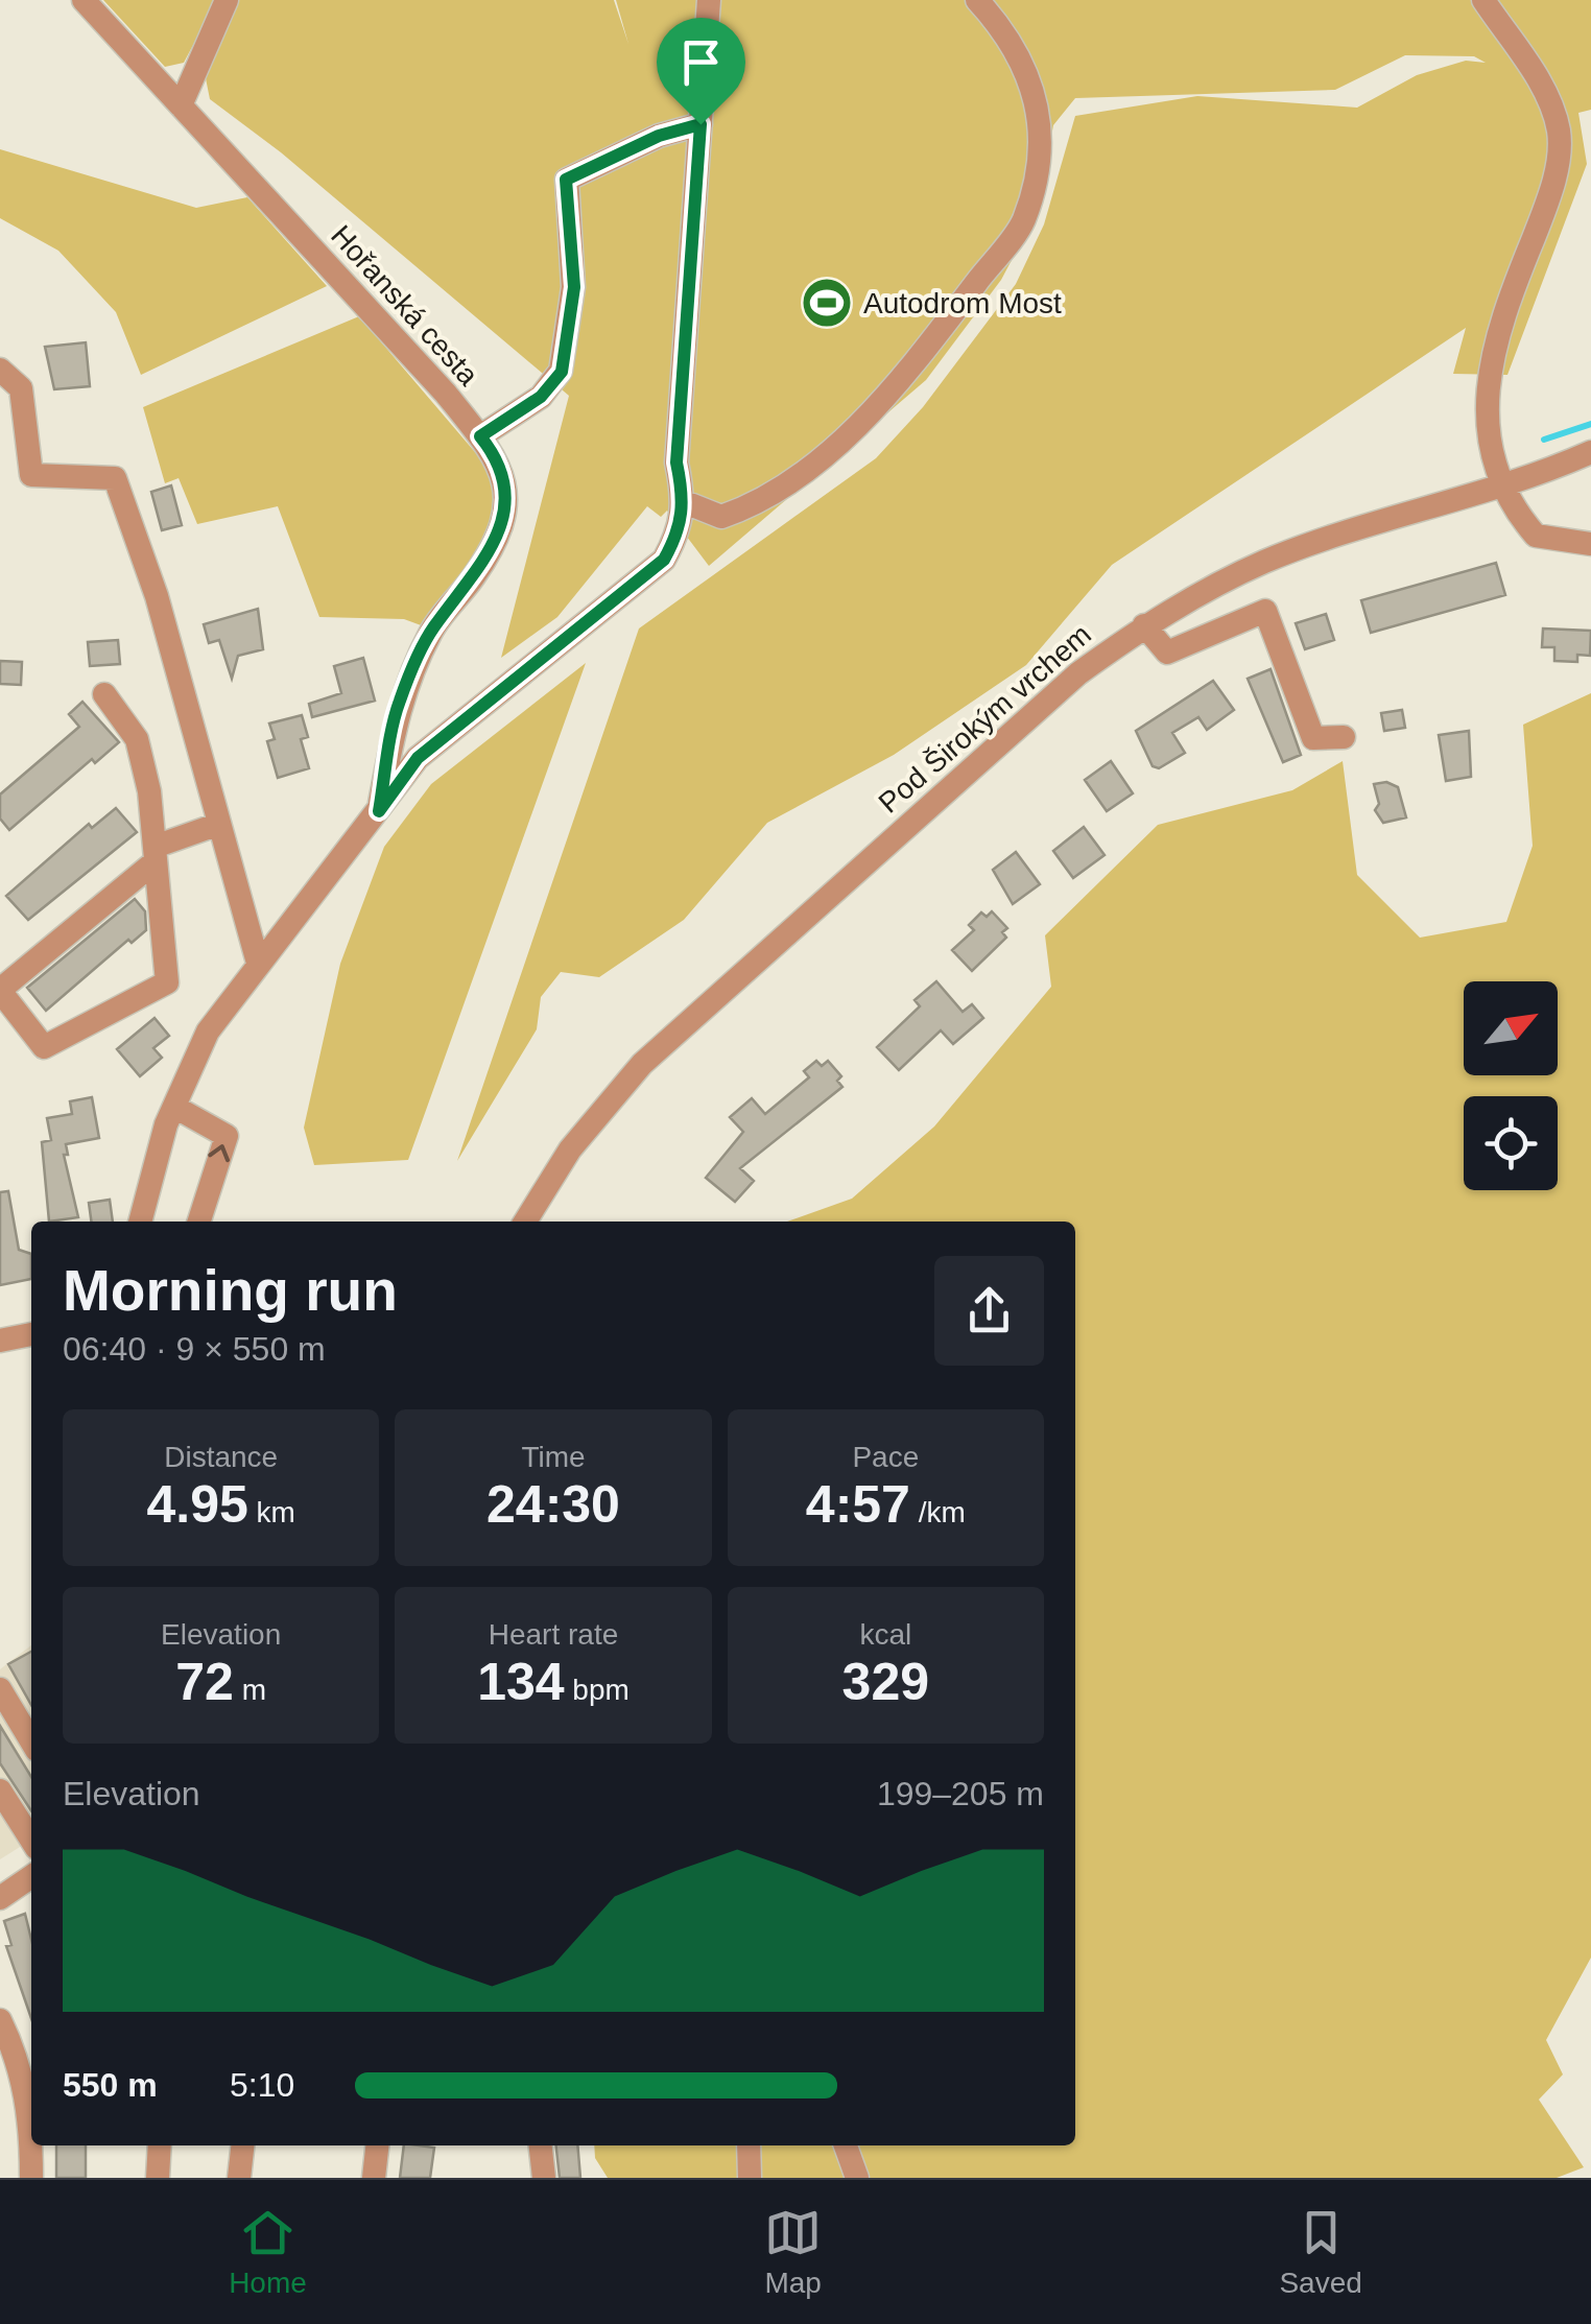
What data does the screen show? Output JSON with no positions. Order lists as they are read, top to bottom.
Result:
{
  "streets": {
    "street": ["Hořanská cesta", "Pod Širokým vrchem"]
  },
  "places": {
    "sports": ["Autodrom Most"]
  },
  "north": "top right",
  "page": {
    "heading": ["Morning run", "06:40 · 9 × 550 m"],
    "stats": [
      ["Distance", "4.95 km"],
      ["Time", "24:30"],
      ["Pace", "4:57 /km"],
      ["Elevation", "72 m"],
      ["Heart rate", "134 bpm"],
      ["kcal", "329"]
    ],
    "chart": ["Elevation", "199–205 m"],
    "list": [
      {
        "name": "550 m",
        "note": "5:10"
      }
    ],
    "tabs": ["Home", "Map", "Saved"]
  }
}
